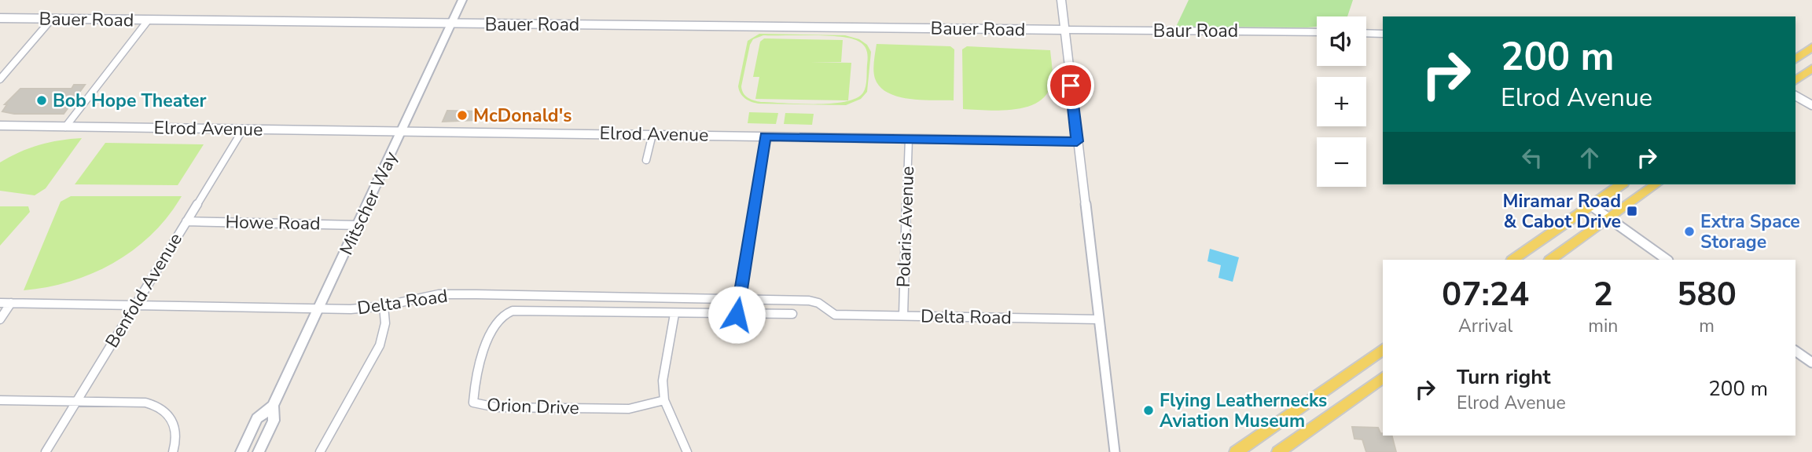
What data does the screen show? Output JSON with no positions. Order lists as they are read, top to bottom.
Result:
{
  "streets": {
    "main road": ["Mitscher Way"],
    "street": [
      "Bauer Road",
      "Baur Road",
      "Elrod Avenue",
      "Howe Road",
      "Polaris Avenue",
      "Benfold Avenue",
      "Delta Road",
      "Orion Drive"
    ]
  },
  "crossings": [
    ["Bauer Road", "Baur Road"],
    ["Bauer Road", "Mitscher Way"],
    ["Elrod Avenue", "Mitscher Way"],
    ["Elrod Avenue", "Polaris Avenue"],
    ["Elrod Avenue", "Benfold Avenue"],
    ["Mitscher Way", "Howe Road"],
    ["Mitscher Way", "Delta Road"],
    ["Howe Road", "Benfold Avenue"],
    ["Polaris Avenue", "Delta Road"],
    ["Benfold Avenue", "Delta Road"]
  ],
  "places": {
    "other": [
      "Bob Hope Theater",
      "McDonald's",
      "Extra Space Storage",
      "Flying Leathernecks Aviation Museum"
    ],
    "transit": ["Miramar Road & Cabot Drive"]
  },
  "page": {
    "map_buttons": ["+", "−"],
    "turn": ["200 m", "Elrod Avenue"],
    "eta": [
      "07:24",
      "Arrival",
      "2",
      "min",
      "580",
      "m"
    ],
    "list": [
      {
        "name": "Turn right",
        "note": "Elrod Avenue",
        "value": "200 m"
      }
    ]
  }
}
